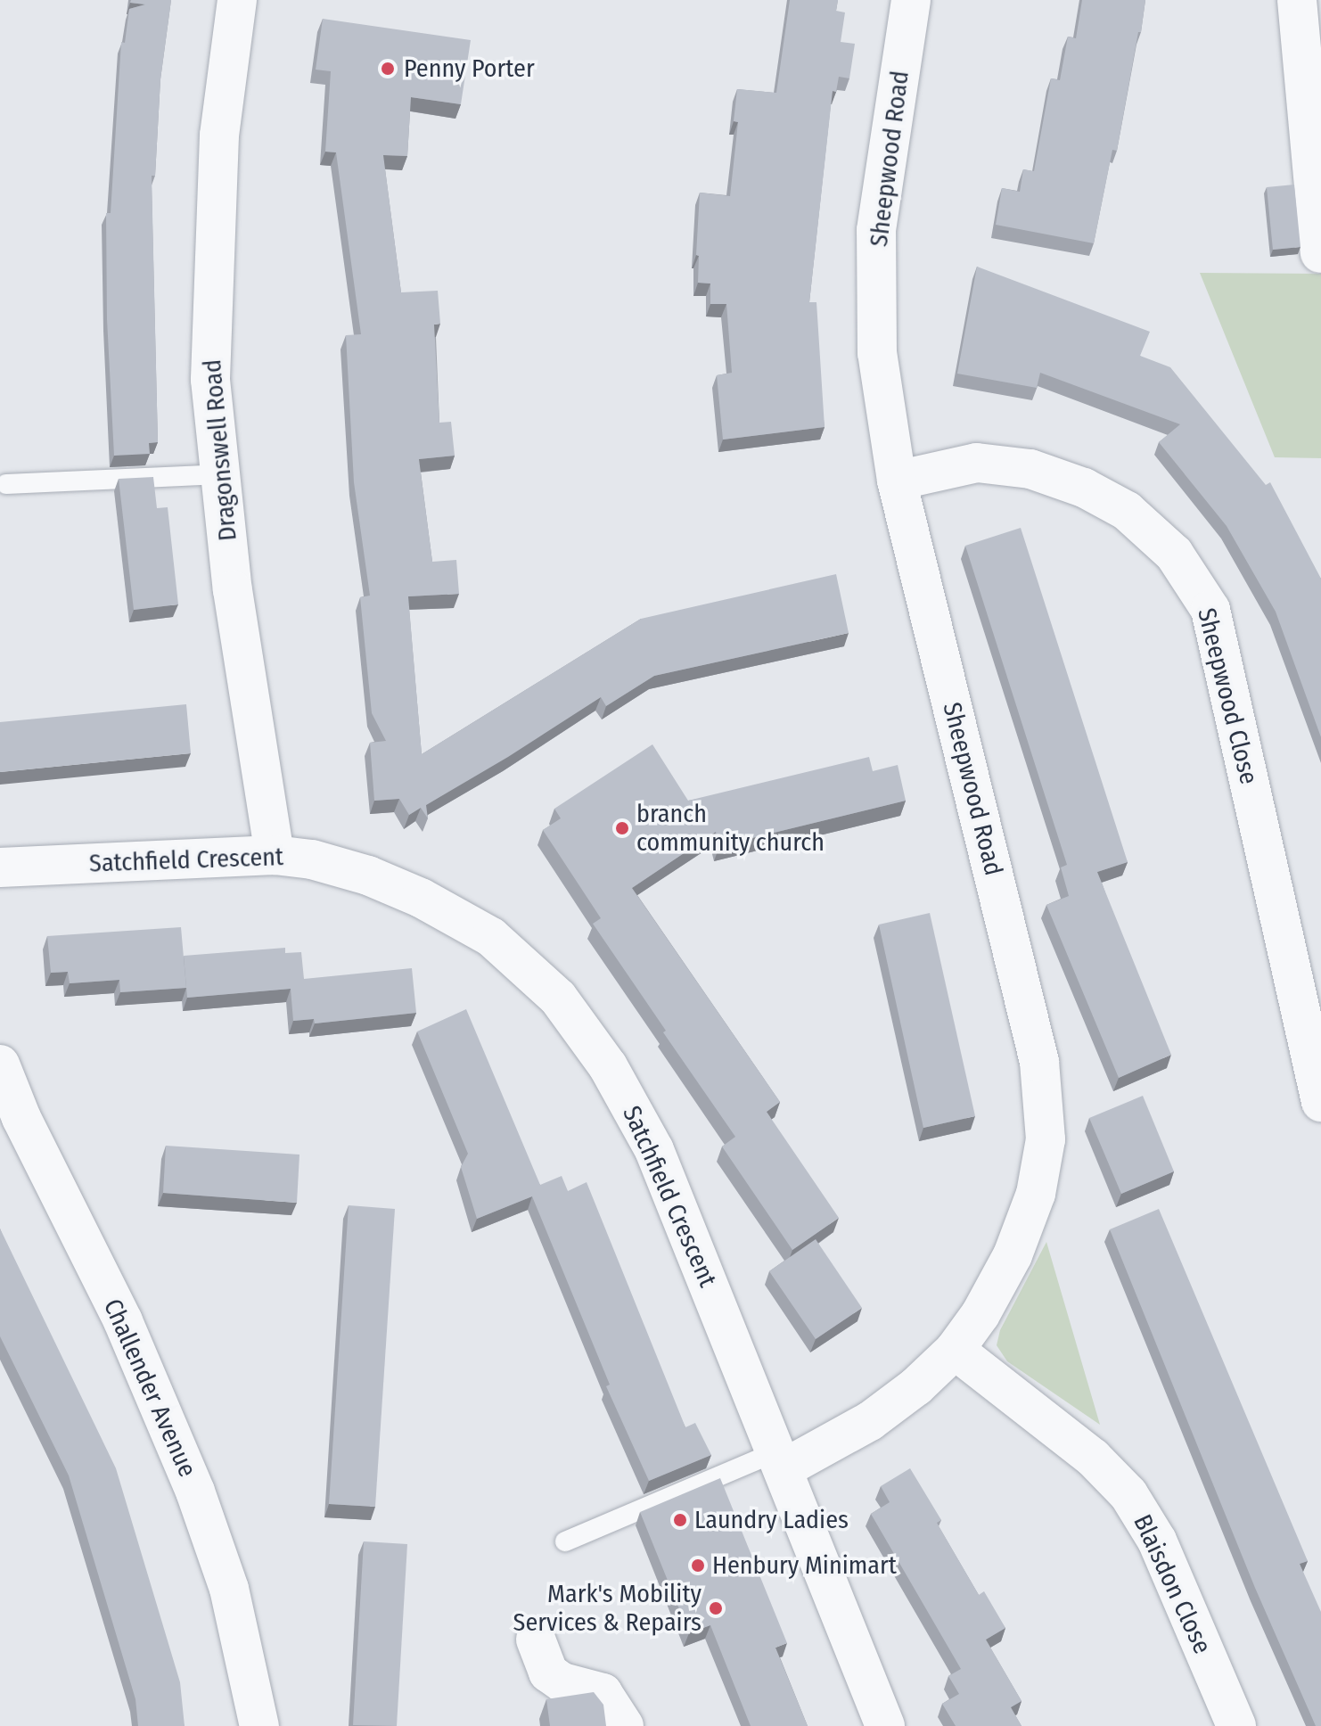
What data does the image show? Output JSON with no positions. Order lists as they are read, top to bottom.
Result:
{
  "streets": {
    "street": [
      "Sheepwood Road",
      "Dragonswell Road",
      "Sheepwood Close",
      "Satchfield Crescent",
      "Challender Avenue",
      "Blaisdon Close"
    ]
  },
  "crossings": [
    ["Sheepwood Road", "Sheepwood Close"],
    ["Sheepwood Road", "Satchfield Crescent"],
    ["Sheepwood Road", "Blaisdon Close"],
    ["Dragonswell Road", "Satchfield Crescent"]
  ],
  "places": [
    "Penny Porter",
    "branch community church",
    "Laundry Ladies",
    "Henbury Minimart",
    "Mark's Mobility Services & Repairs"
  ]
}
